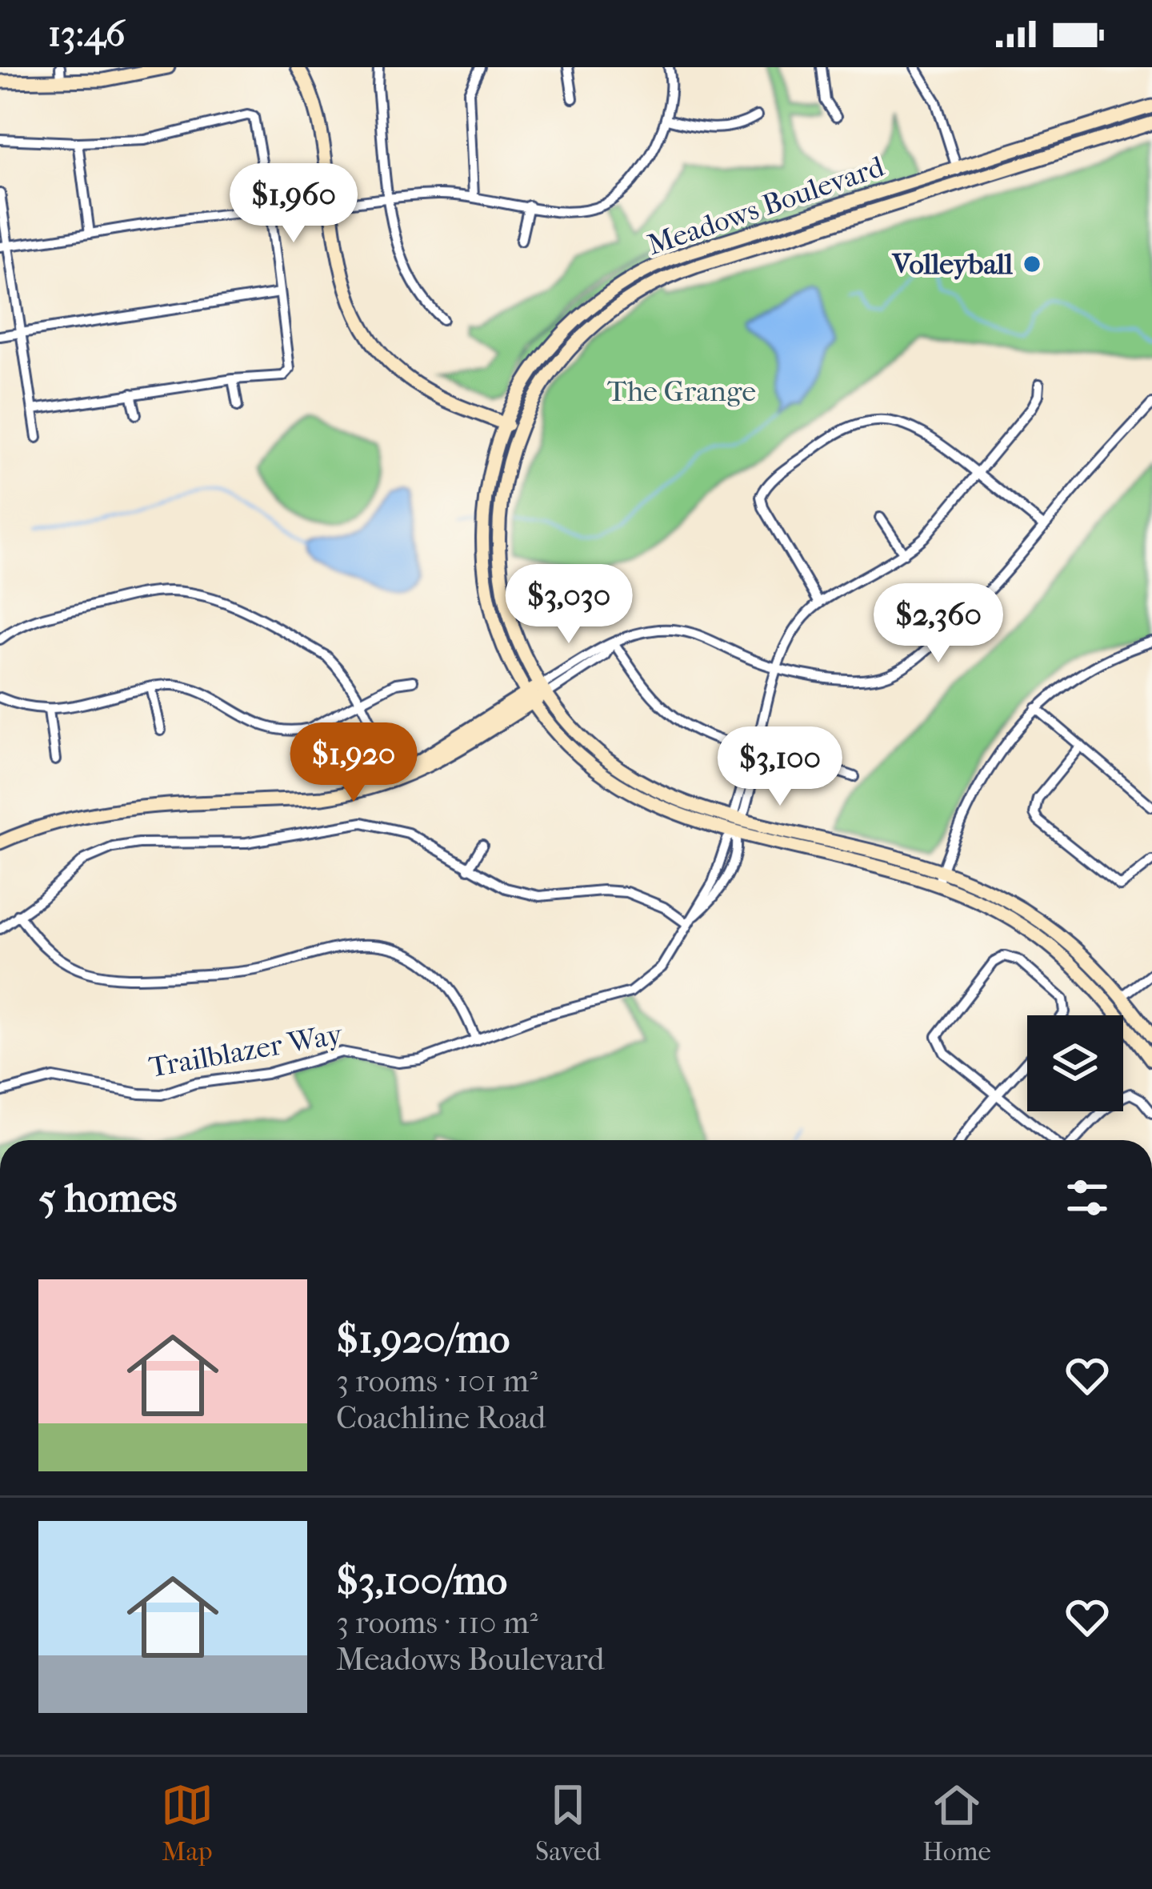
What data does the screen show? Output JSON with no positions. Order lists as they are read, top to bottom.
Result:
{
  "streets": {
    "main road": ["Meadows Boulevard"],
    "street": ["Trailblazer Way"]
  },
  "crossings": [
    ["Meadows Boulevard", "Trailblazer Way"]
  ],
  "parks": ["The Grange"],
  "places": ["Volleyball"],
  "page": {
    "status": "13:46",
    "price": [
      "$1,960",
      "$3,030",
      "$2,360",
      "$1,920",
      "$3,100"
    ],
    "heading": "5 homes",
    "list": [
      {
        "name": "$1,920/mo",
        "note": "3 rooms · 101 m² · Coachline Road"
      },
      {
        "name": "$3,100/mo",
        "note": "3 rooms · 110 m² · Meadows Boulevard"
      }
    ],
    "tabs": ["Map", "Saved", "Home"]
  }
}
